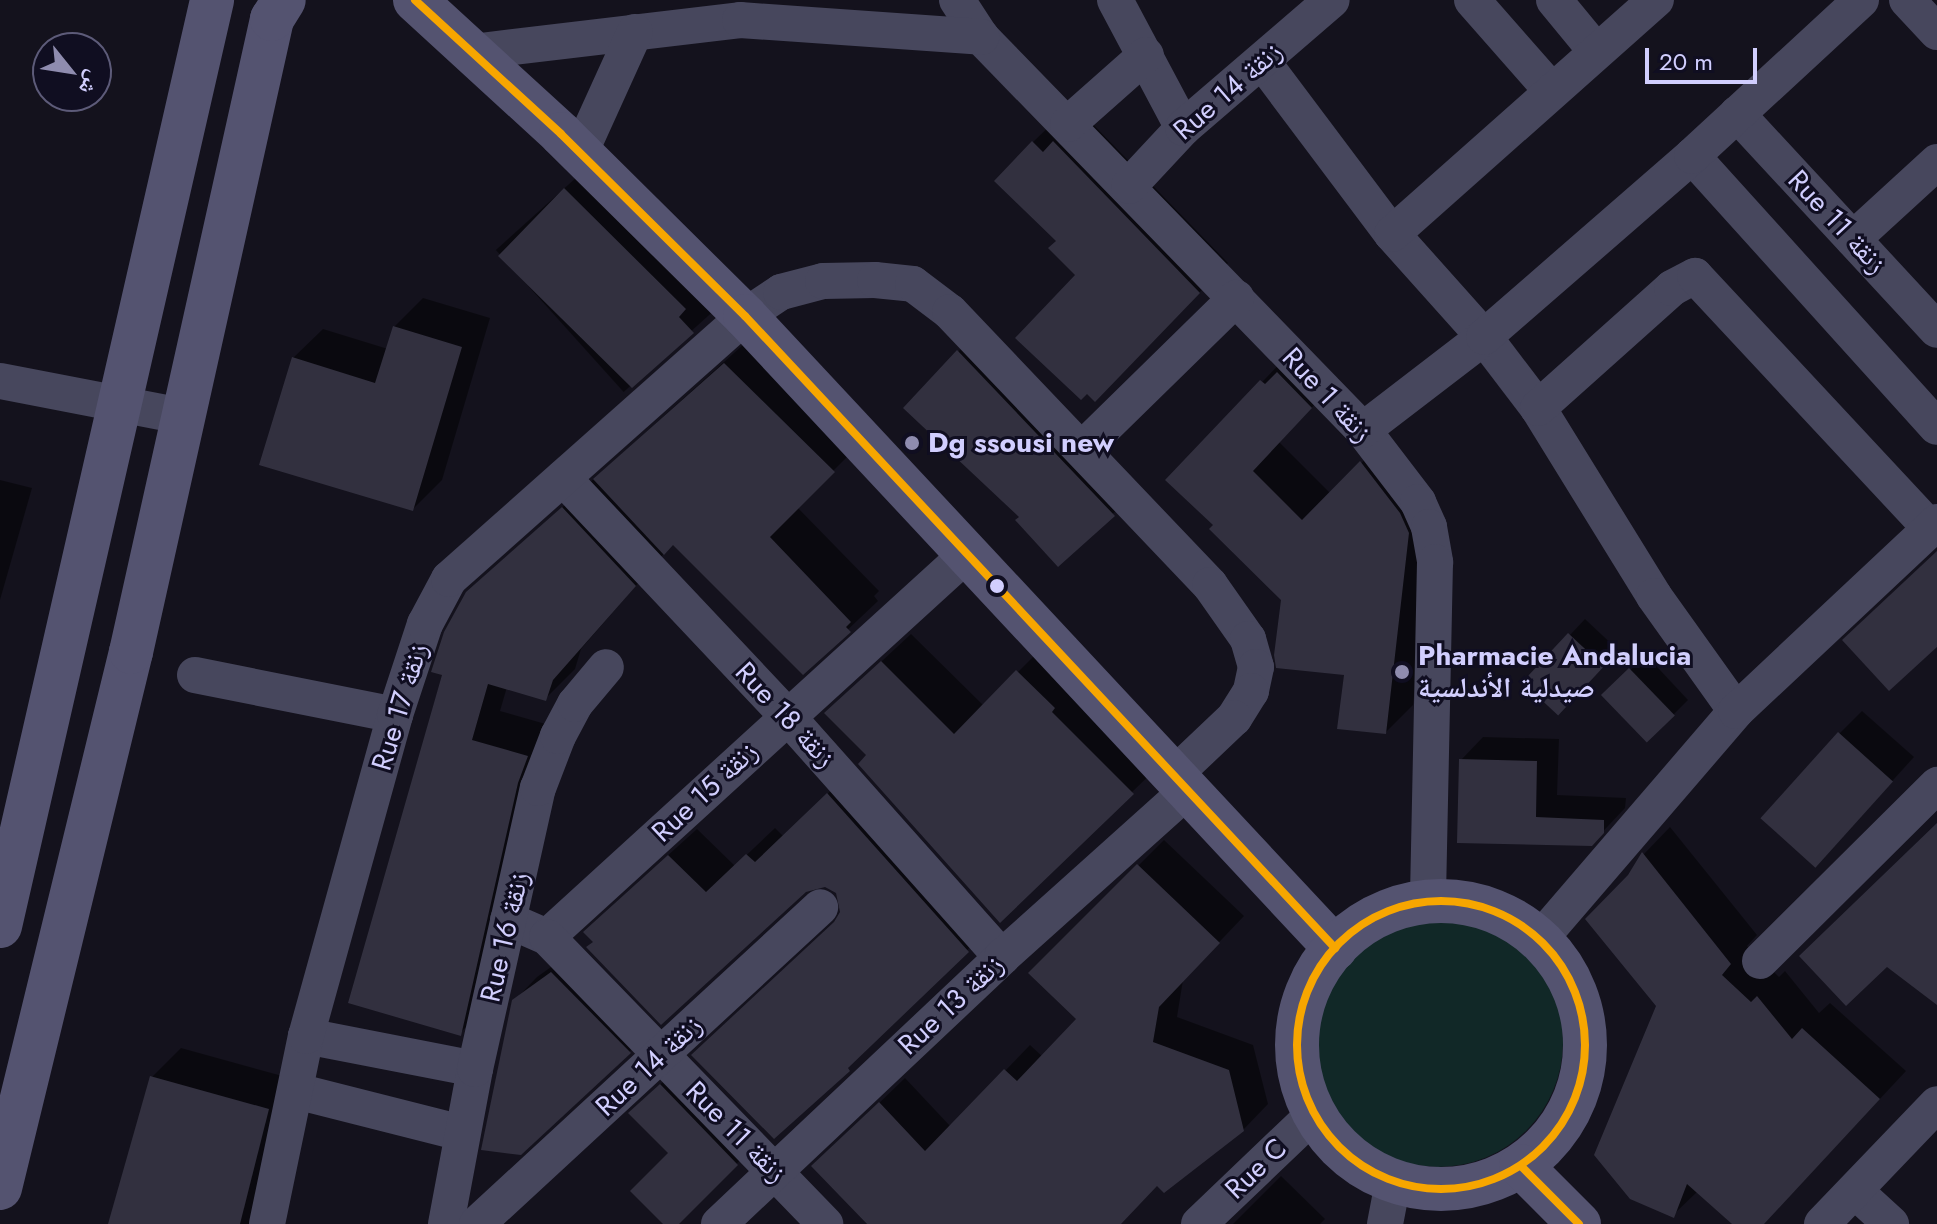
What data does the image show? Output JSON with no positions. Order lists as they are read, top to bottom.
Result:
{
  "streets": {
    "street": [
      "Rue 14 زنقة",
      "Rue 11 زنقة",
      "Rue 1 زنقة",
      "Rue 17 زنقة",
      "Rue 18 زنقة",
      "Rue 15 زنقة",
      "Rue 16 زنقة",
      "Rue 13 زنقة",
      "Rue C"
    ]
  },
  "crossings": [
    ["Rue 14 زنقة", "Rue 11 زنقة"],
    ["Rue 14 زنقة", "Rue 1 زنقة"],
    ["Rue 11 زنقة", "Rue 15 زنقة"],
    ["Rue 11 زنقة", "Rue 13 زنقة"],
    ["Rue 17 زنقة", "Rue 18 زنقة"],
    ["Rue 17 زنقة", "Rue 13 زنقة"],
    ["Rue 18 زنقة", "Rue 15 زنقة"],
    ["Rue 18 زنقة", "Rue 13 زنقة"]
  ],
  "places": ["Dg ssousi new", "Pharmacie Andalucia صيدلية الأندلسية"],
  "scale_bar": "20 m",
  "north": "bottom right"
}
